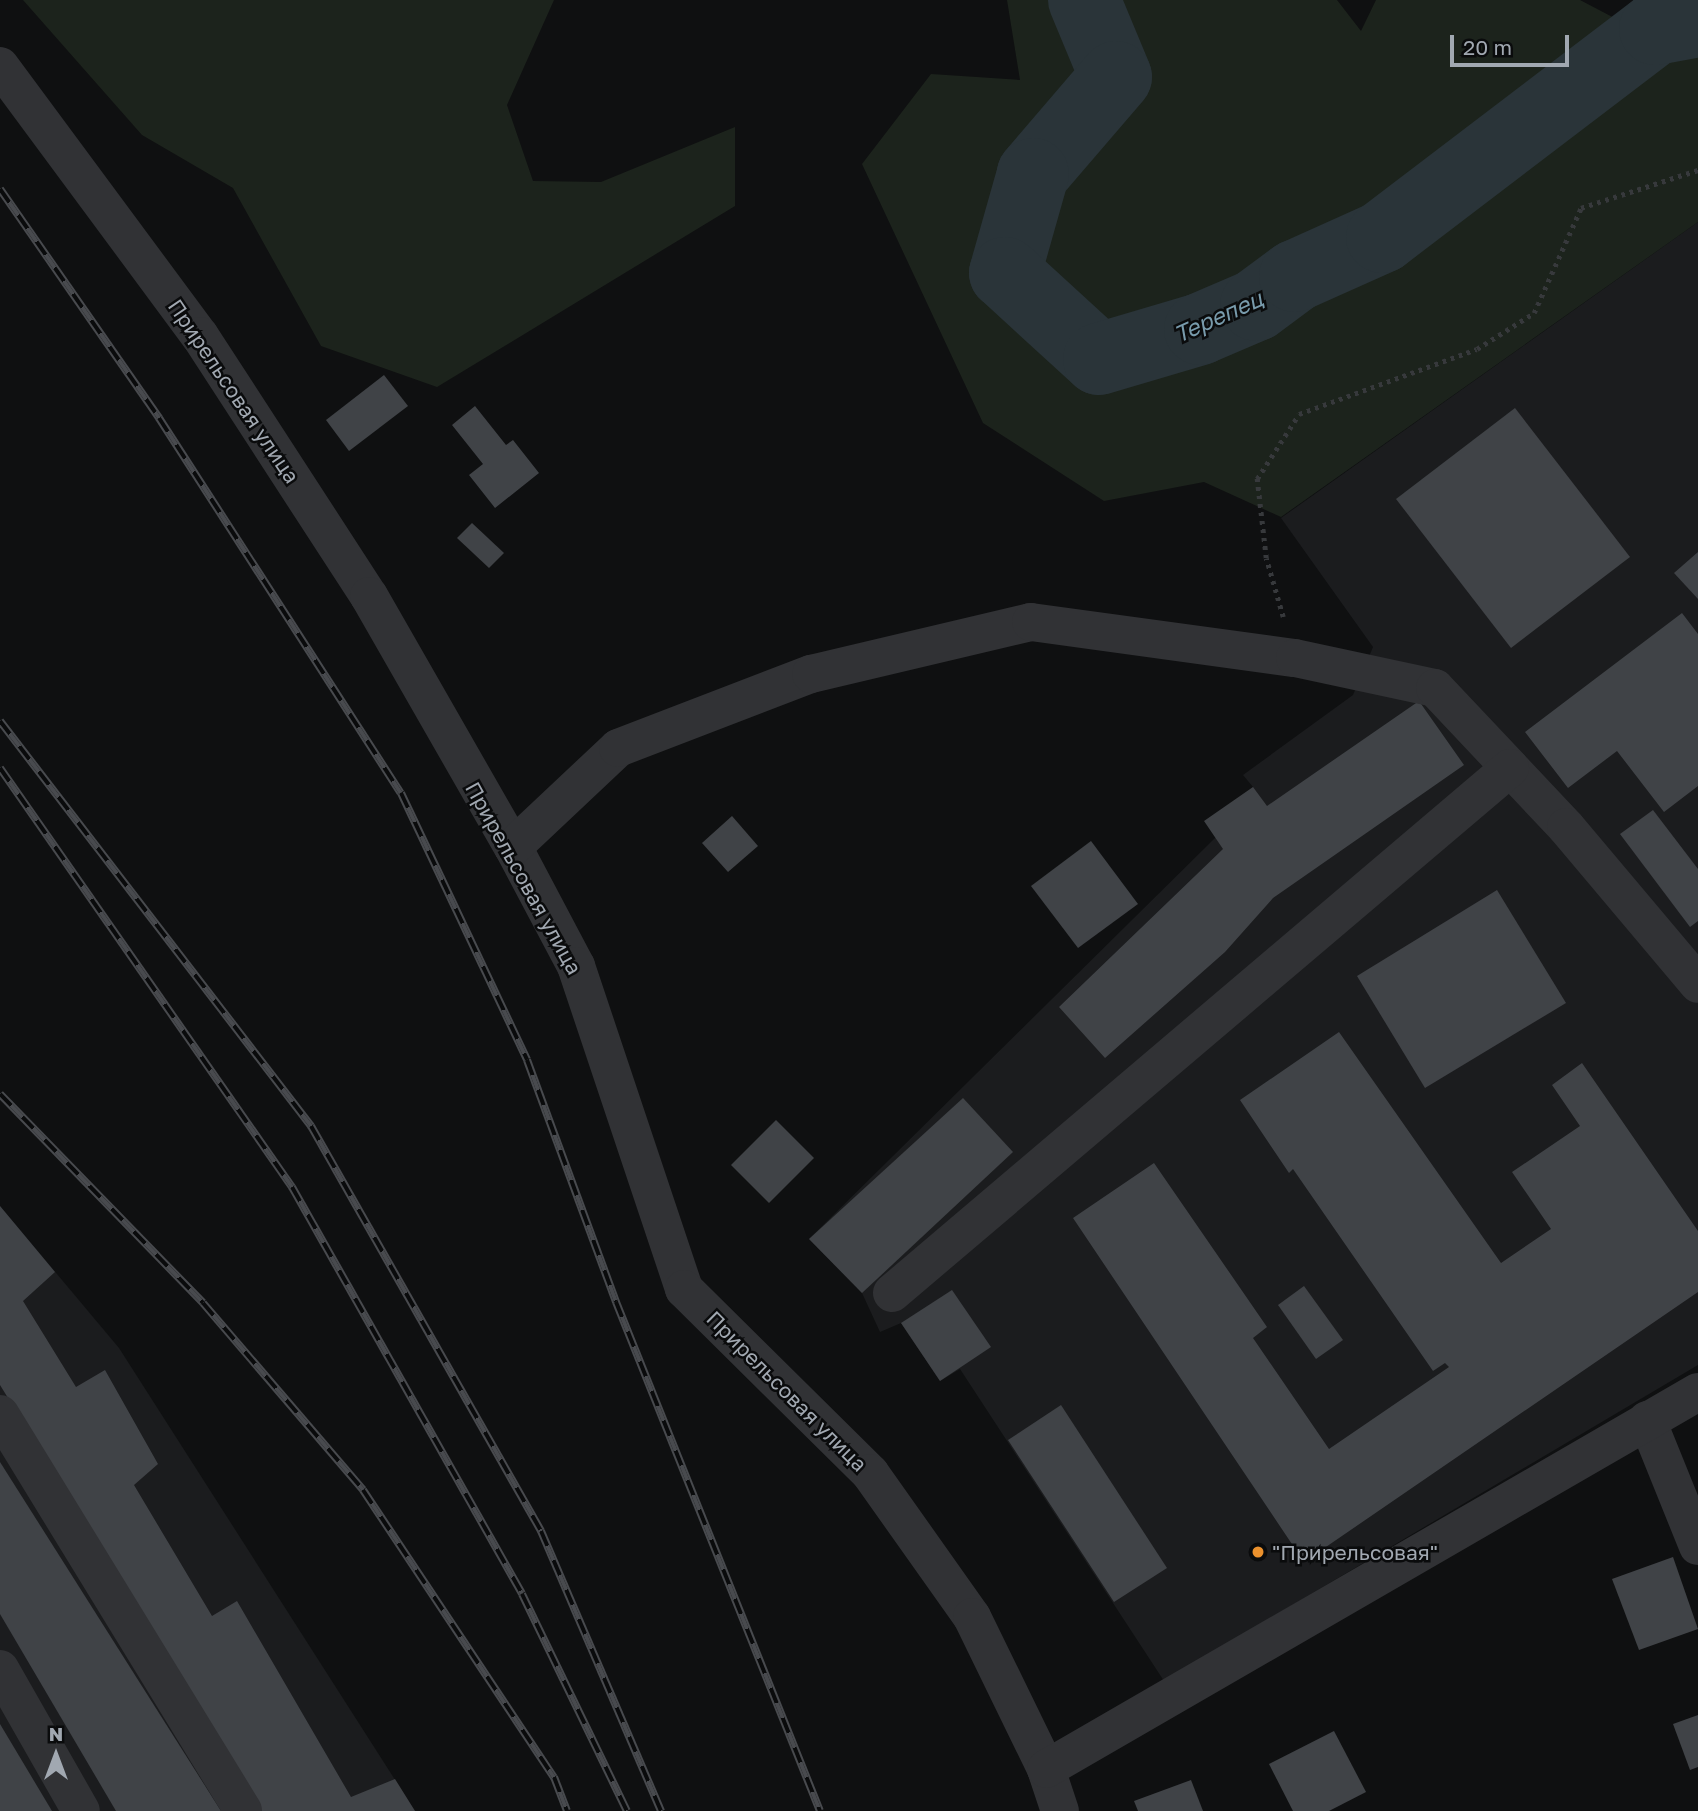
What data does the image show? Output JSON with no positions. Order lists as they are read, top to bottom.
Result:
{
  "streets": {
    "street": ["Прирельсовая улица"]
  },
  "water": ["Терепец"],
  "places": ["\"Прирельсовая\""],
  "scale_bar": "20 m",
  "north": "top"
}
